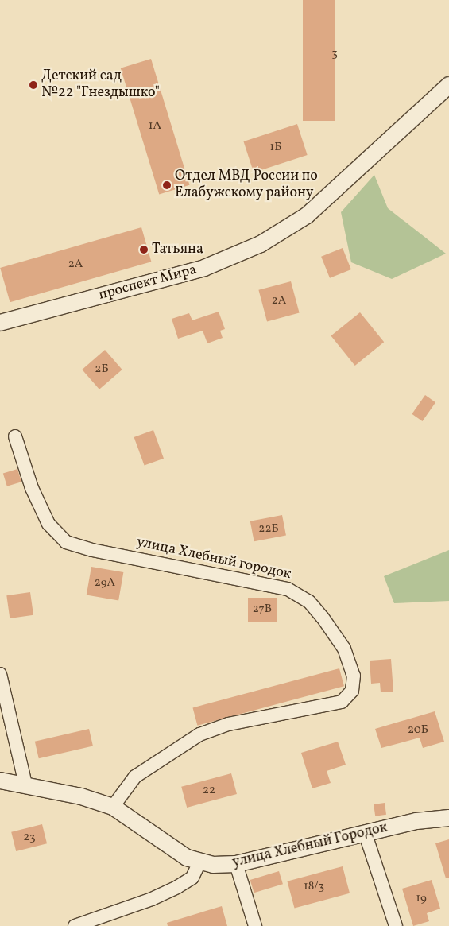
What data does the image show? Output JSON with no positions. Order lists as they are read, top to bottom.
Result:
{
  "streets": {
    "street": ["проспект Мира", "улица Хлебный городок", "улица Хлебный Городок"]
  },
  "crossings": [
    ["улица Хлебный городок", "улица Хлебный Городок"]
  ],
  "places": ["Детский сад №22 \"Гнездышко\"", "Отдел МВД России по Елабужскому району", "Татьяна"],
  "house_numbers": [
    "3",
    "1А",
    "1Б",
    "2А",
    "2А",
    "2Б",
    "22Б",
    "29А",
    "27В",
    "20Б",
    "22",
    "23",
    "18/3",
    "19"
  ]
}
